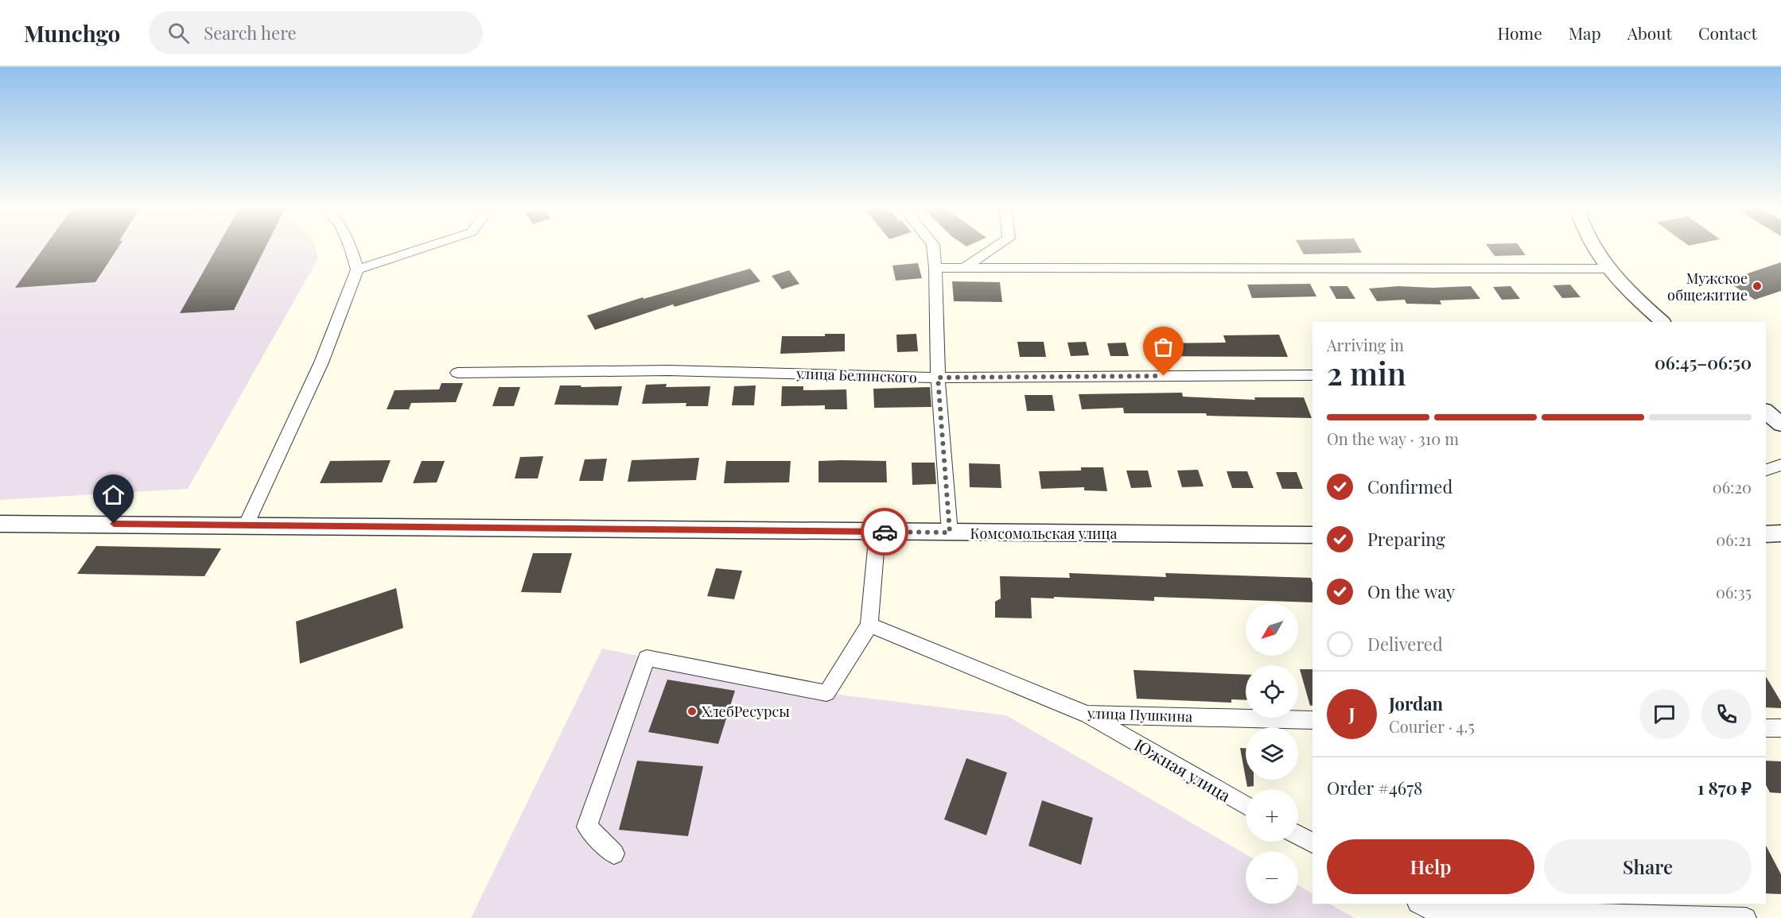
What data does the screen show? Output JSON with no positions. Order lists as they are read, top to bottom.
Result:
{
  "streets": {
    "street": [
      "улица Белинского",
      "Комсомольская улица",
      "улица Пушкина",
      "Южная улица"
    ]
  },
  "crossings": [
    ["улица Пушкина", "Южная улица"]
  ],
  "places": ["Мужское общежитие", "ХлебРесурсы"],
  "north": "bottom left",
  "page": {
    "header": "Munchgo",
    "search": "Search here",
    "nav": [
      "Home",
      "Map",
      "About",
      "Contact"
    ],
    "heading": ["2 min", "Arriving in", "06:45–06:50"],
    "panel": [
      "Jordan",
      "Courier · 4.5",
      "Order #4678",
      "1 870 ₽"
    ],
    "bar": "On the way · 310 m",
    "list": [
      ["Confirmed", "06:20"],
      ["Preparing", "06:21"],
      ["On the way", "06:35"],
      "Delivered"
    ],
    "map_buttons": ["+", "−"],
    "round": "J",
    "buttons": ["Help", "Share"]
  }
}
